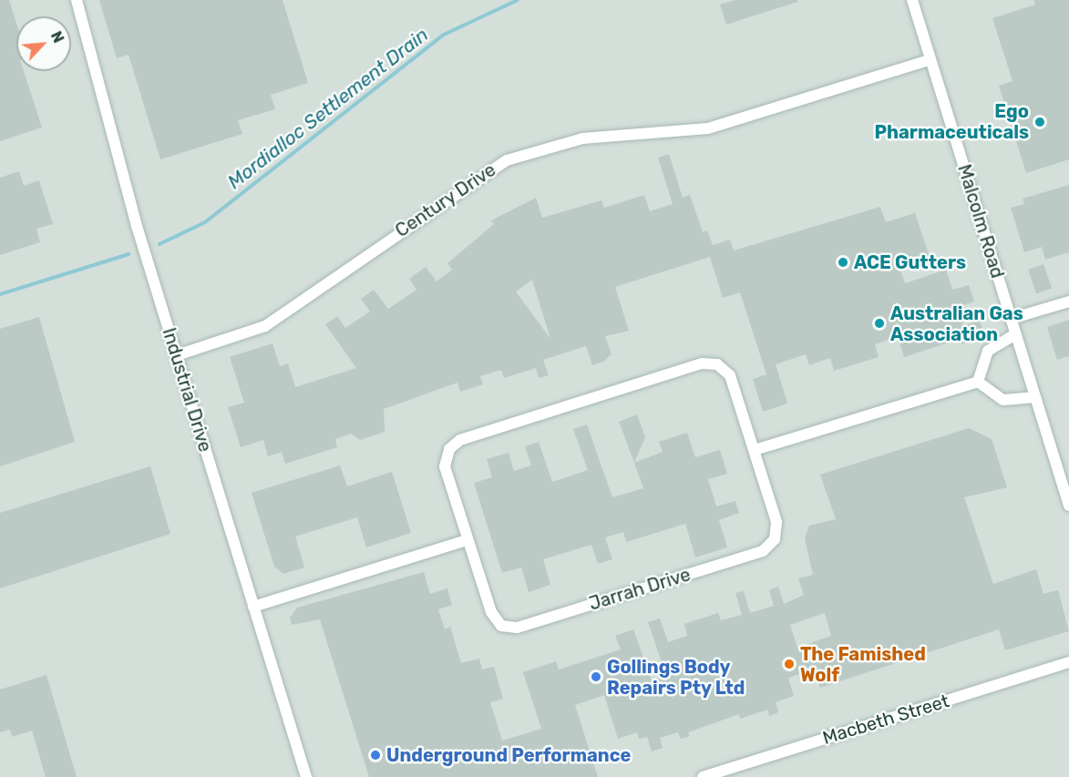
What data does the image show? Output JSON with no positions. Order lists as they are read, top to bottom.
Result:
{
  "streets": {
    "street": [
      "Century Drive",
      "Malcolm Road",
      "Industrial Drive",
      "Jarrah Drive",
      "Macbeth Street"
    ]
  },
  "crossings": [
    ["Century Drive", "Malcolm Road"],
    ["Century Drive", "Industrial Drive"]
  ],
  "water": ["Mordialloc Settlement Drain"],
  "places": [
    "Ego Pharmaceuticals",
    "ACE Gutters",
    "Australian Gas Association",
    "The Famished Wolf",
    "Gollings Body Repairs Pty Ltd",
    "Underground Performance"
  ],
  "north": "top right"
}
